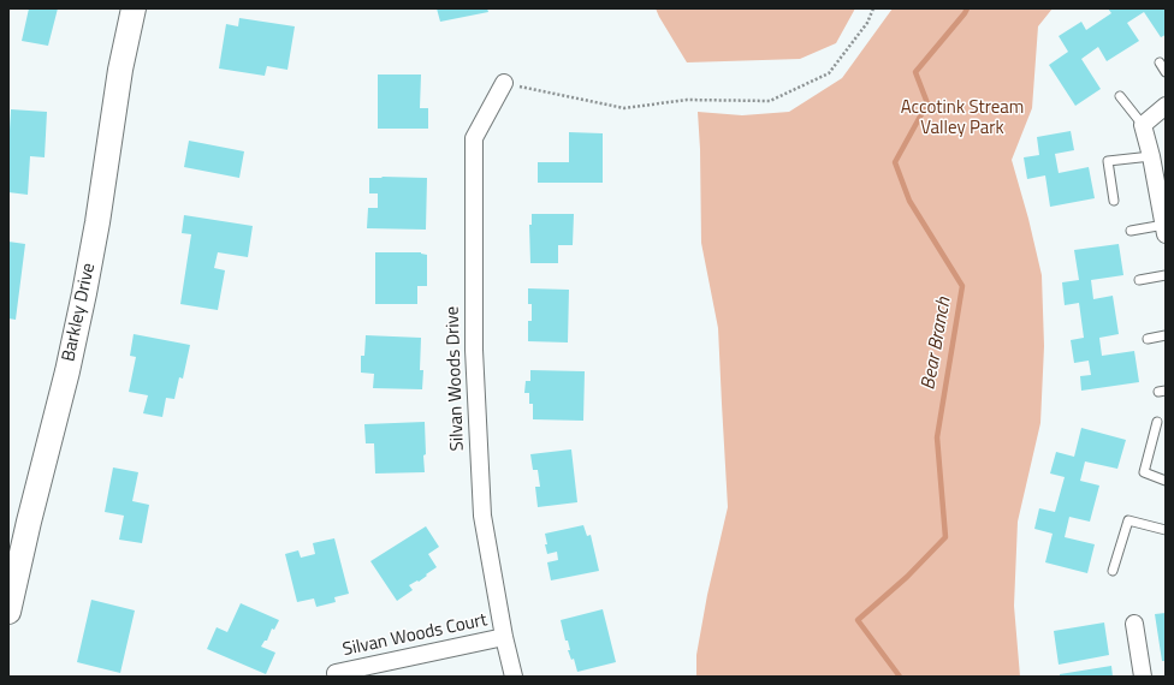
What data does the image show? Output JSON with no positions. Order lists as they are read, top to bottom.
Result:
{
  "streets": {
    "street": ["Barkley Drive", "Silvan Woods Drive", "Silvan Woods Court"]
  },
  "crossings": [
    ["Silvan Woods Drive", "Silvan Woods Court"]
  ],
  "water": ["Bear Branch"],
  "parks": ["Accotink Stream Valley Park"]
}
